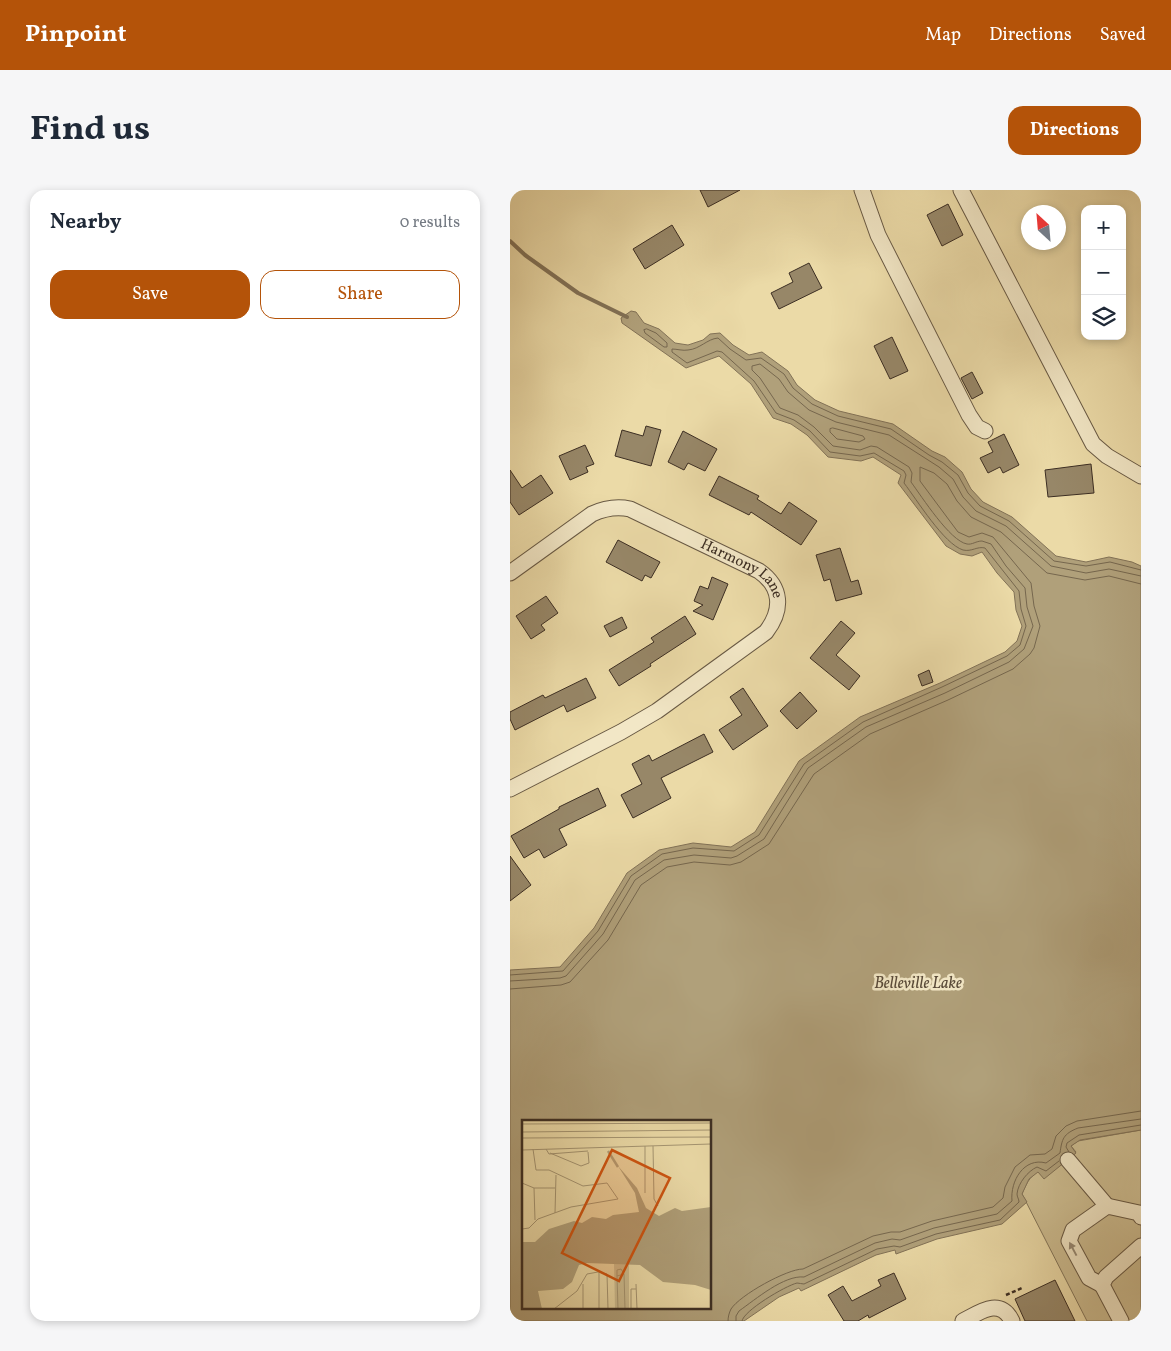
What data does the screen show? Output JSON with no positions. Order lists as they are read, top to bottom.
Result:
{
  "streets": {
    "street": ["Harmony Lane"]
  },
  "water": ["Belleville Lake"],
  "north": "top left",
  "page": {
    "header": "Pinpoint",
    "nav": ["Map", "Directions", "Saved"],
    "title": "Find us",
    "buttons": [
      "Directions",
      ["Save", "Share"]
    ],
    "heading": ["Nearby", "0 results"],
    "map_buttons": ["+", "−"]
  }
}
